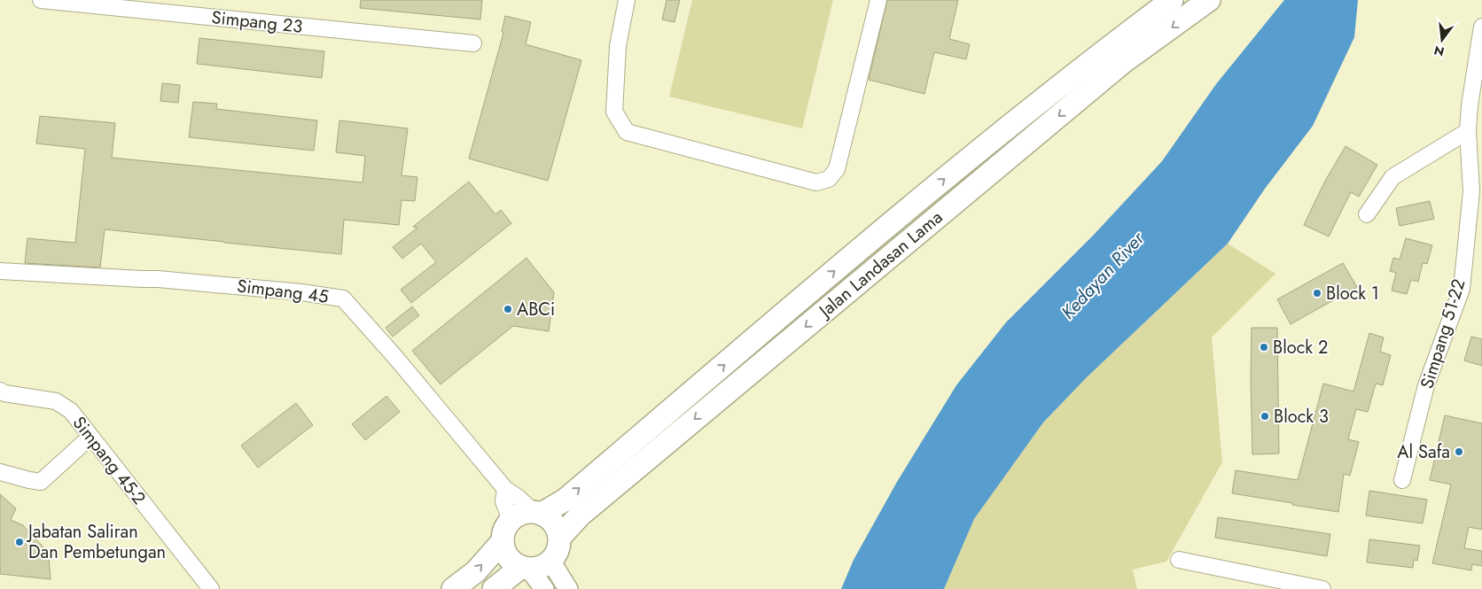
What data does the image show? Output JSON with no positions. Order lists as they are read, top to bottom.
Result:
{
  "streets": {
    "main road": ["Jalan Landasan Lama"],
    "street": [
      "Simpang 23",
      "Simpang 45",
      "Simpang 51-22",
      "Simpang 45-2"
    ]
  },
  "crossings": [
    ["Jalan Landasan Lama", "Simpang 45"]
  ],
  "water": ["Kedayan River"],
  "places": [
    "Block 1",
    "ABCi",
    "Block 2",
    "Block 3",
    "Al Safa",
    "Jabatan Saliran Dan Pembetungan"
  ],
  "north": "bottom"
}
